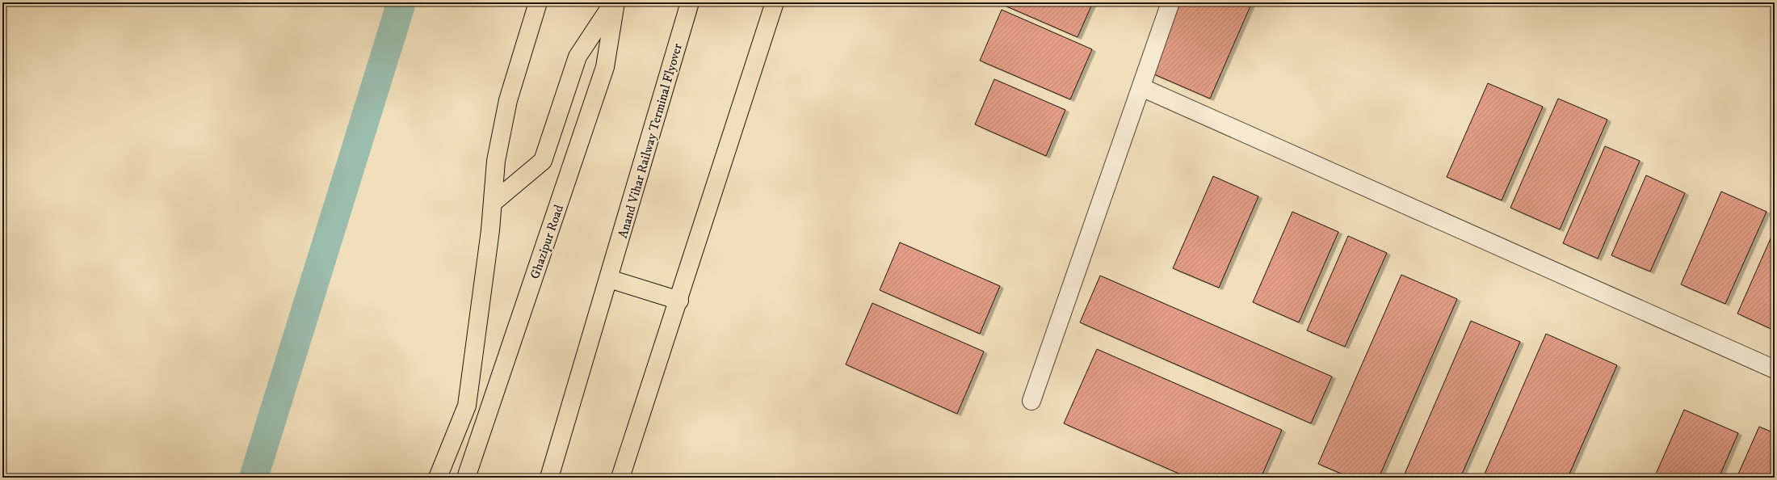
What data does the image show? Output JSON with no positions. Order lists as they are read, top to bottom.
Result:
{
  "streets": {
    "main road": ["Anand Vihar Railway Terminal Flyover", "Ghazipur Road"]
  }
}
